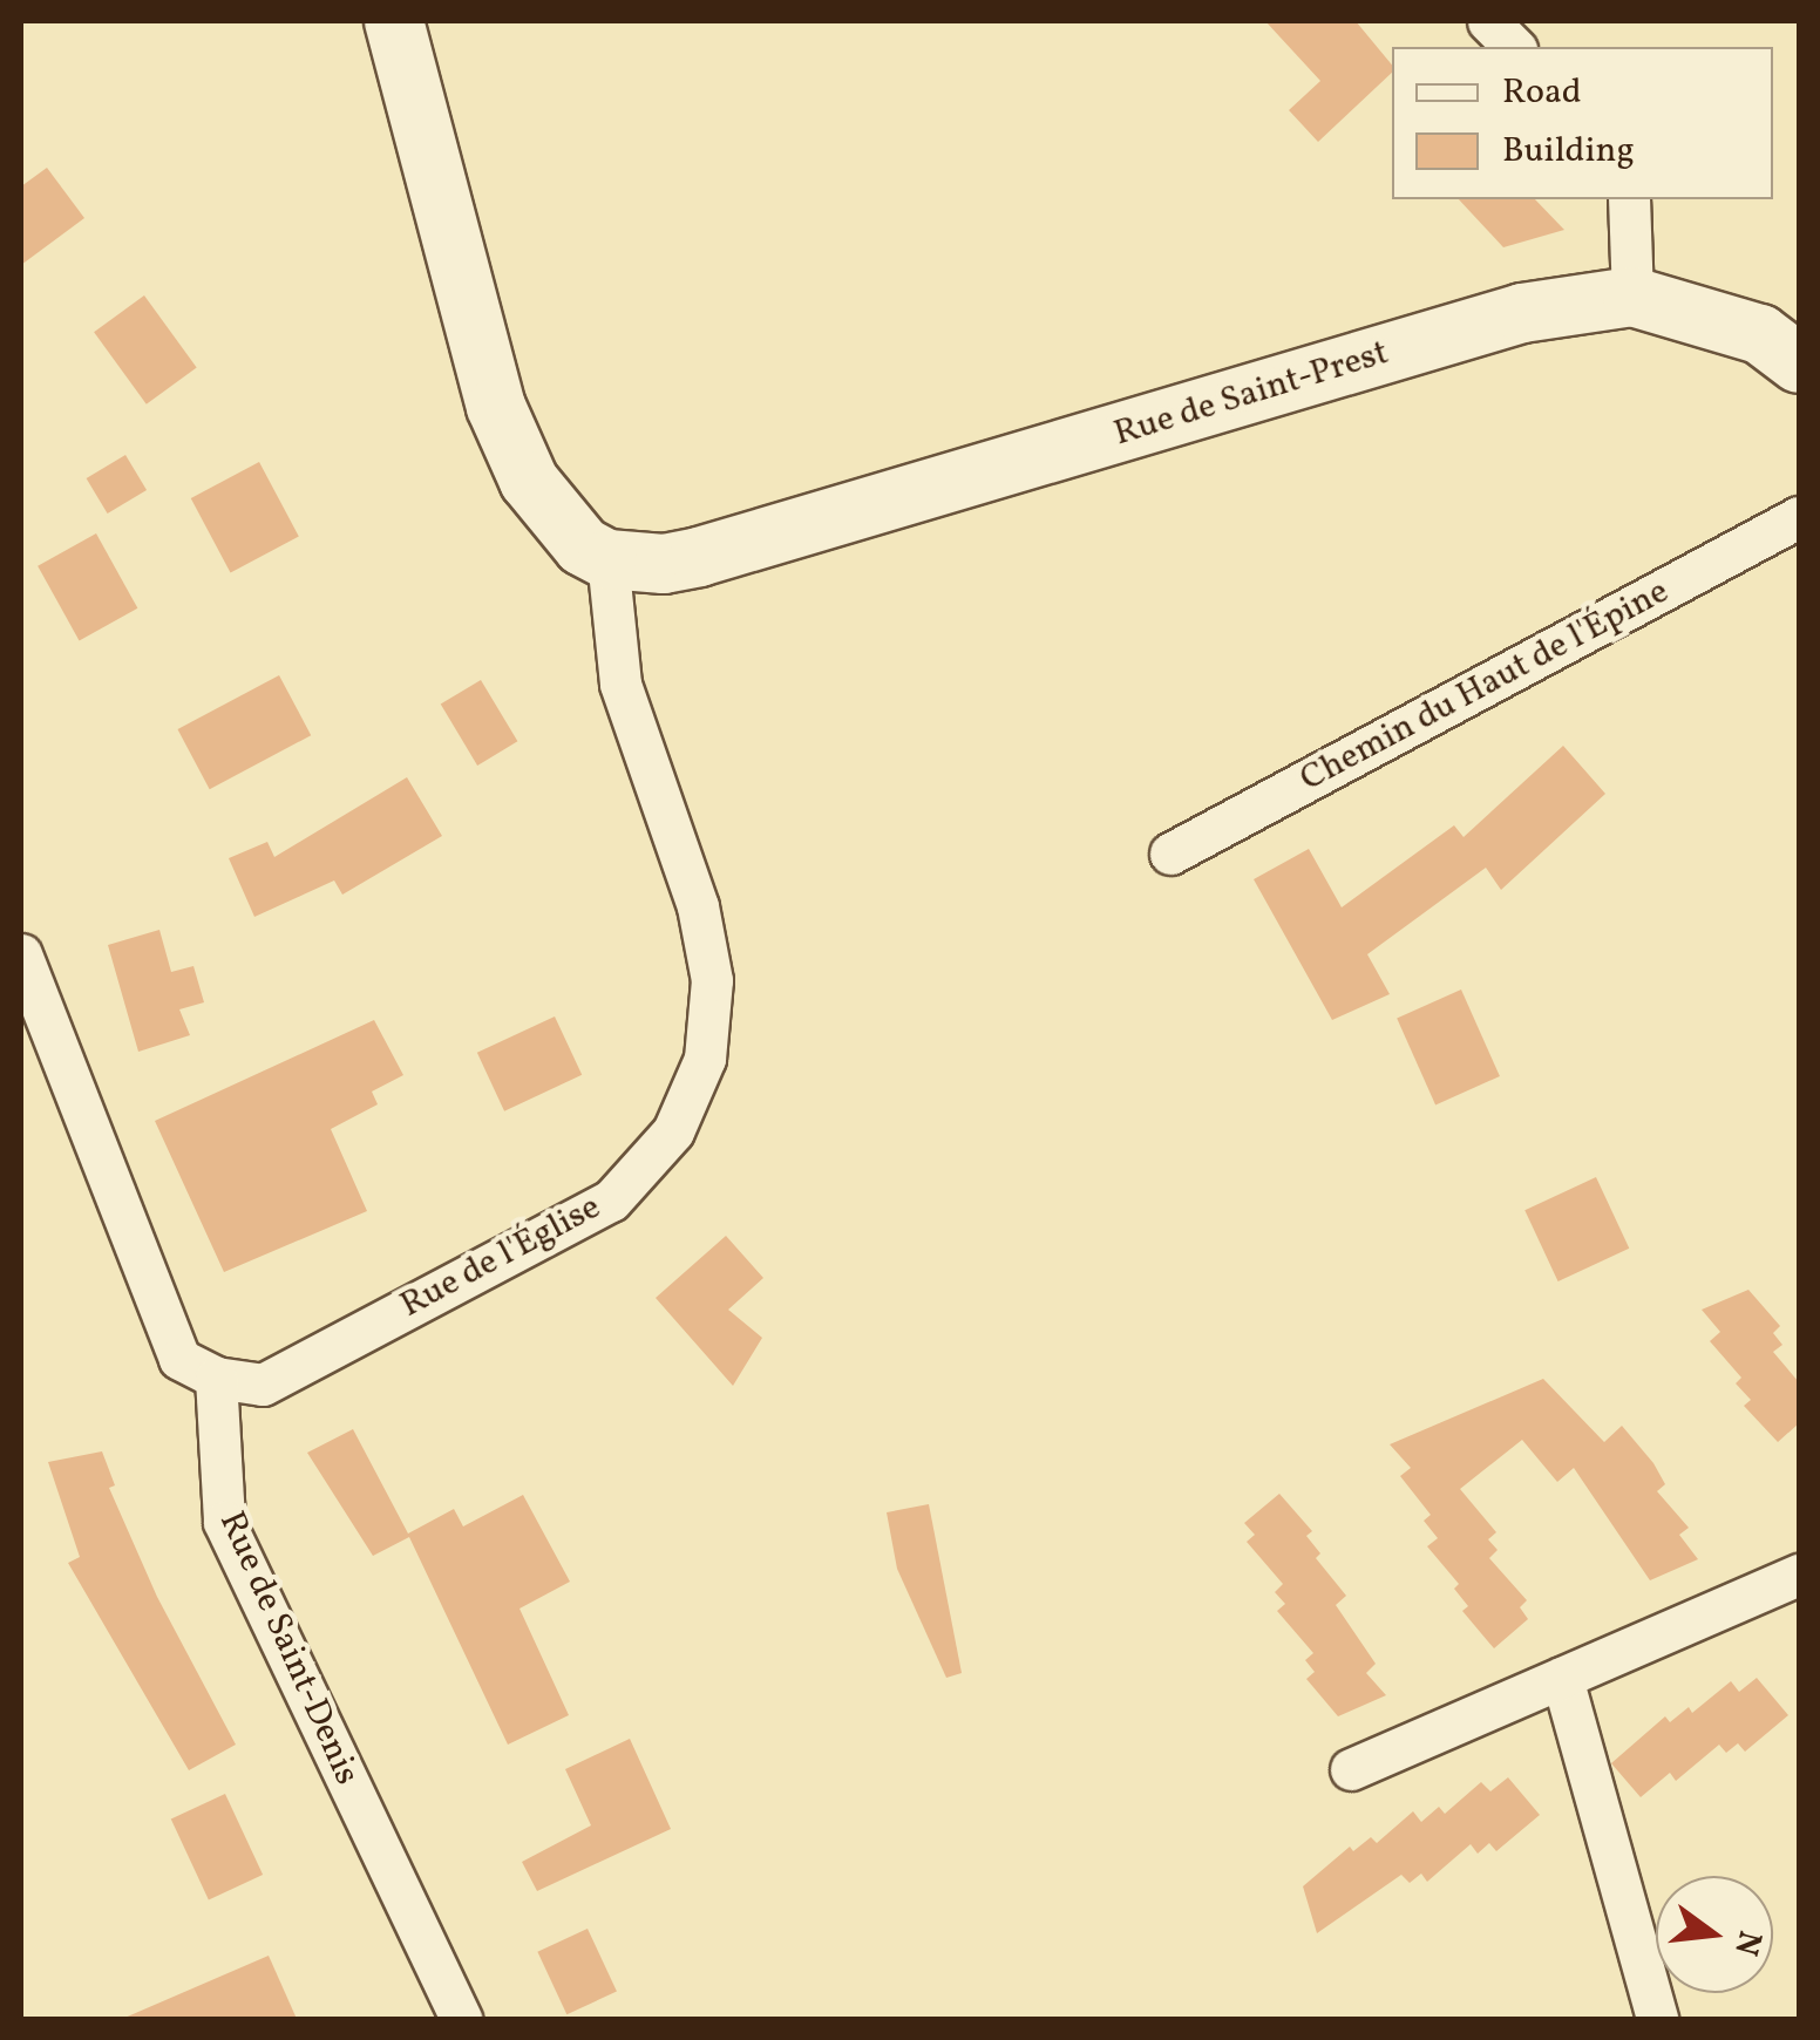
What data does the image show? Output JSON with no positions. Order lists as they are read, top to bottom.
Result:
{
  "streets": {
    "main road": ["Rue de Saint-Prest"],
    "street": ["Chemin du Haut de l'Épine", "Rue de l'Église", "Rue de Saint-Denis"]
  },
  "crossings": [
    ["Rue de Saint-Prest", "Rue de l'Église"],
    ["Rue de l'Église", "Rue de Saint-Denis"]
  ],
  "legend": ["Road", "Building"],
  "north": "right"
}
